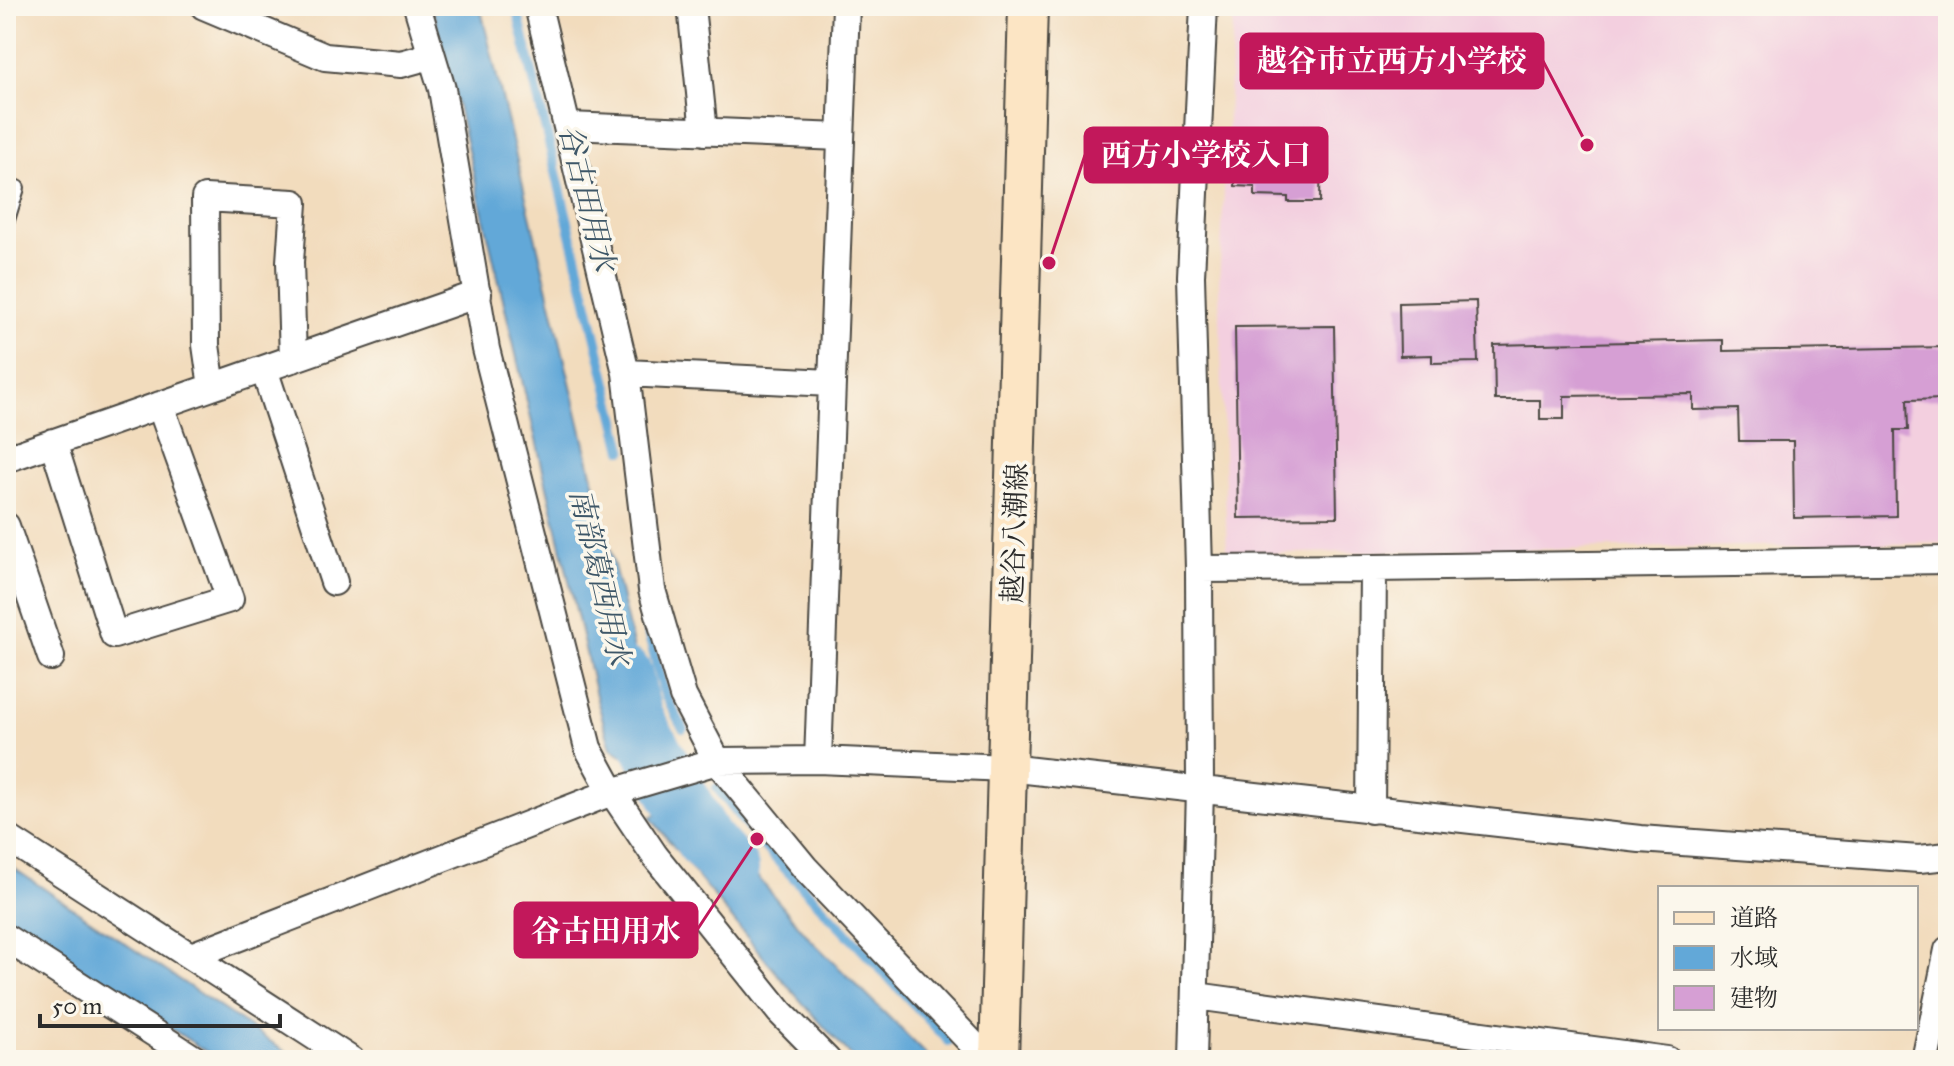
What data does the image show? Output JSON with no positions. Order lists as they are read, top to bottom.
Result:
{
  "streets": {
    "main road": ["越谷八潮線"]
  },
  "water": ["谷古田用水", "南部葛西用水"],
  "places": ["越谷市立西方小学校", "西方小学校入口", "谷古田用水"],
  "legend": ["道路", "水域", "建物"],
  "scale_bar": "50 m"
}
